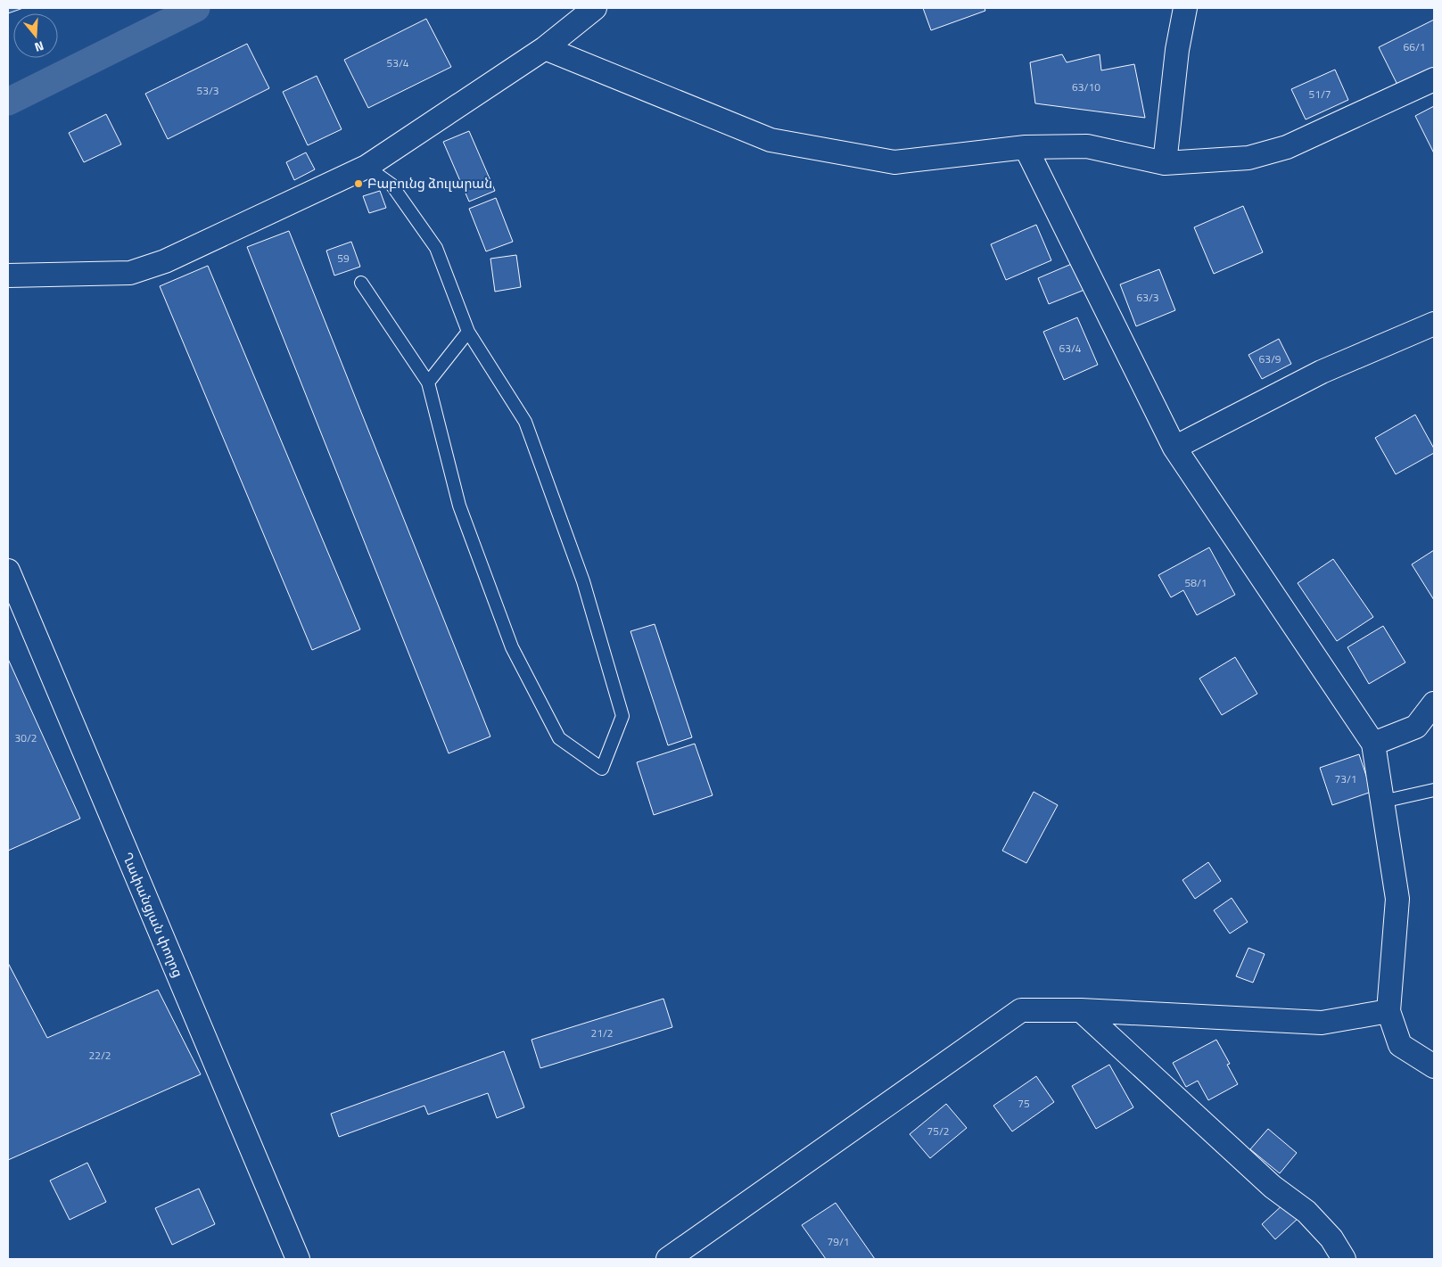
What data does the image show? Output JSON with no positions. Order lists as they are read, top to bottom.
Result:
{
  "streets": {
    "street": ["Ղափանցյան փողոց"]
  },
  "places": ["Բաբունց ձուլարան"],
  "house_numbers": [
    "66/1",
    "53/4",
    "63/10",
    "53/3",
    "51/7",
    "59",
    "63/3",
    "63/4",
    "63/9",
    "58/1",
    "30/2",
    "73/1",
    "21/2",
    "22/2",
    "75",
    "75/2",
    "79/1"
  ],
  "north": "bottom"
}
